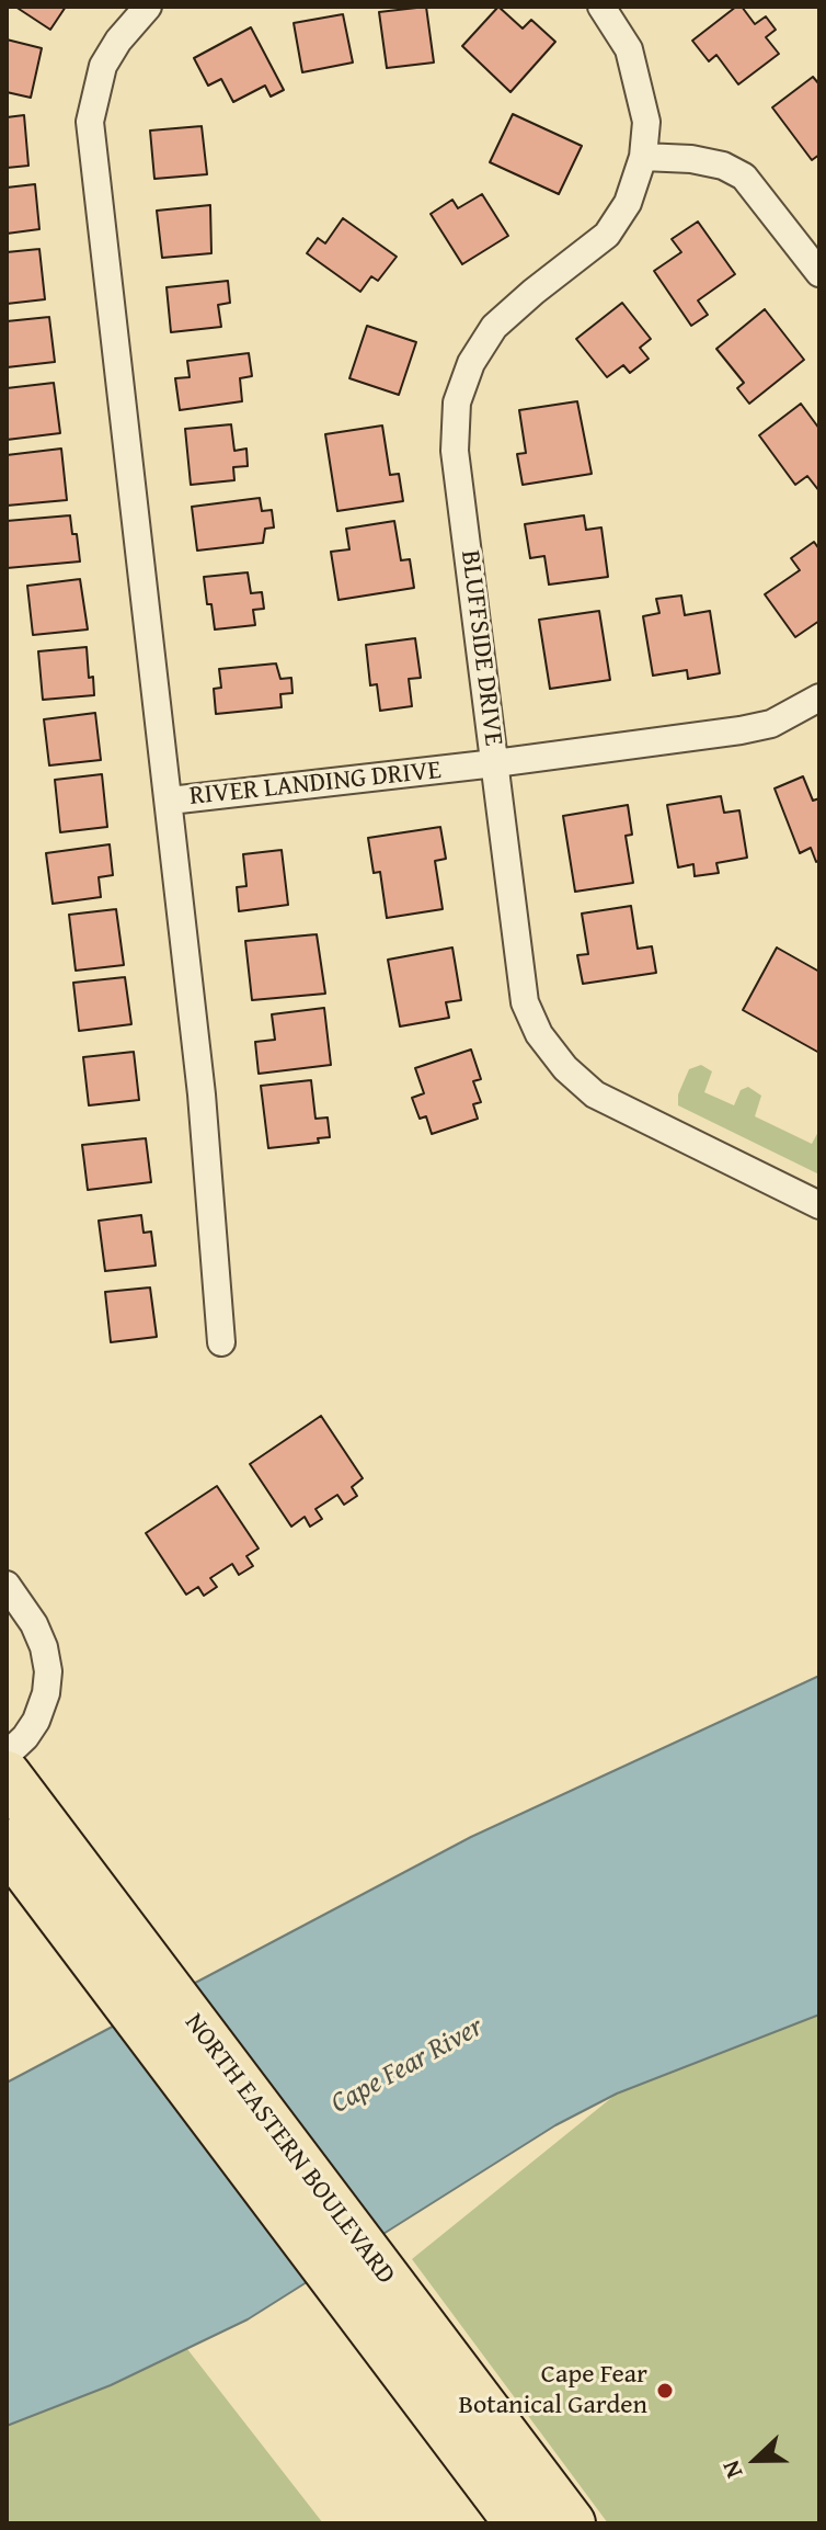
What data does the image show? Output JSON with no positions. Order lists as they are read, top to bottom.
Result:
{
  "streets": {
    "highway": ["NORTH EASTERN BOULEVARD"],
    "street": ["BLUFFSIDE DRIVE", "RIVER LANDING DRIVE"]
  },
  "crossings": [
    ["BLUFFSIDE DRIVE", "RIVER LANDING DRIVE"]
  ],
  "water": ["Cape Fear River"],
  "places": ["Cape Fear Botanical Garden"],
  "north": "left"
}
